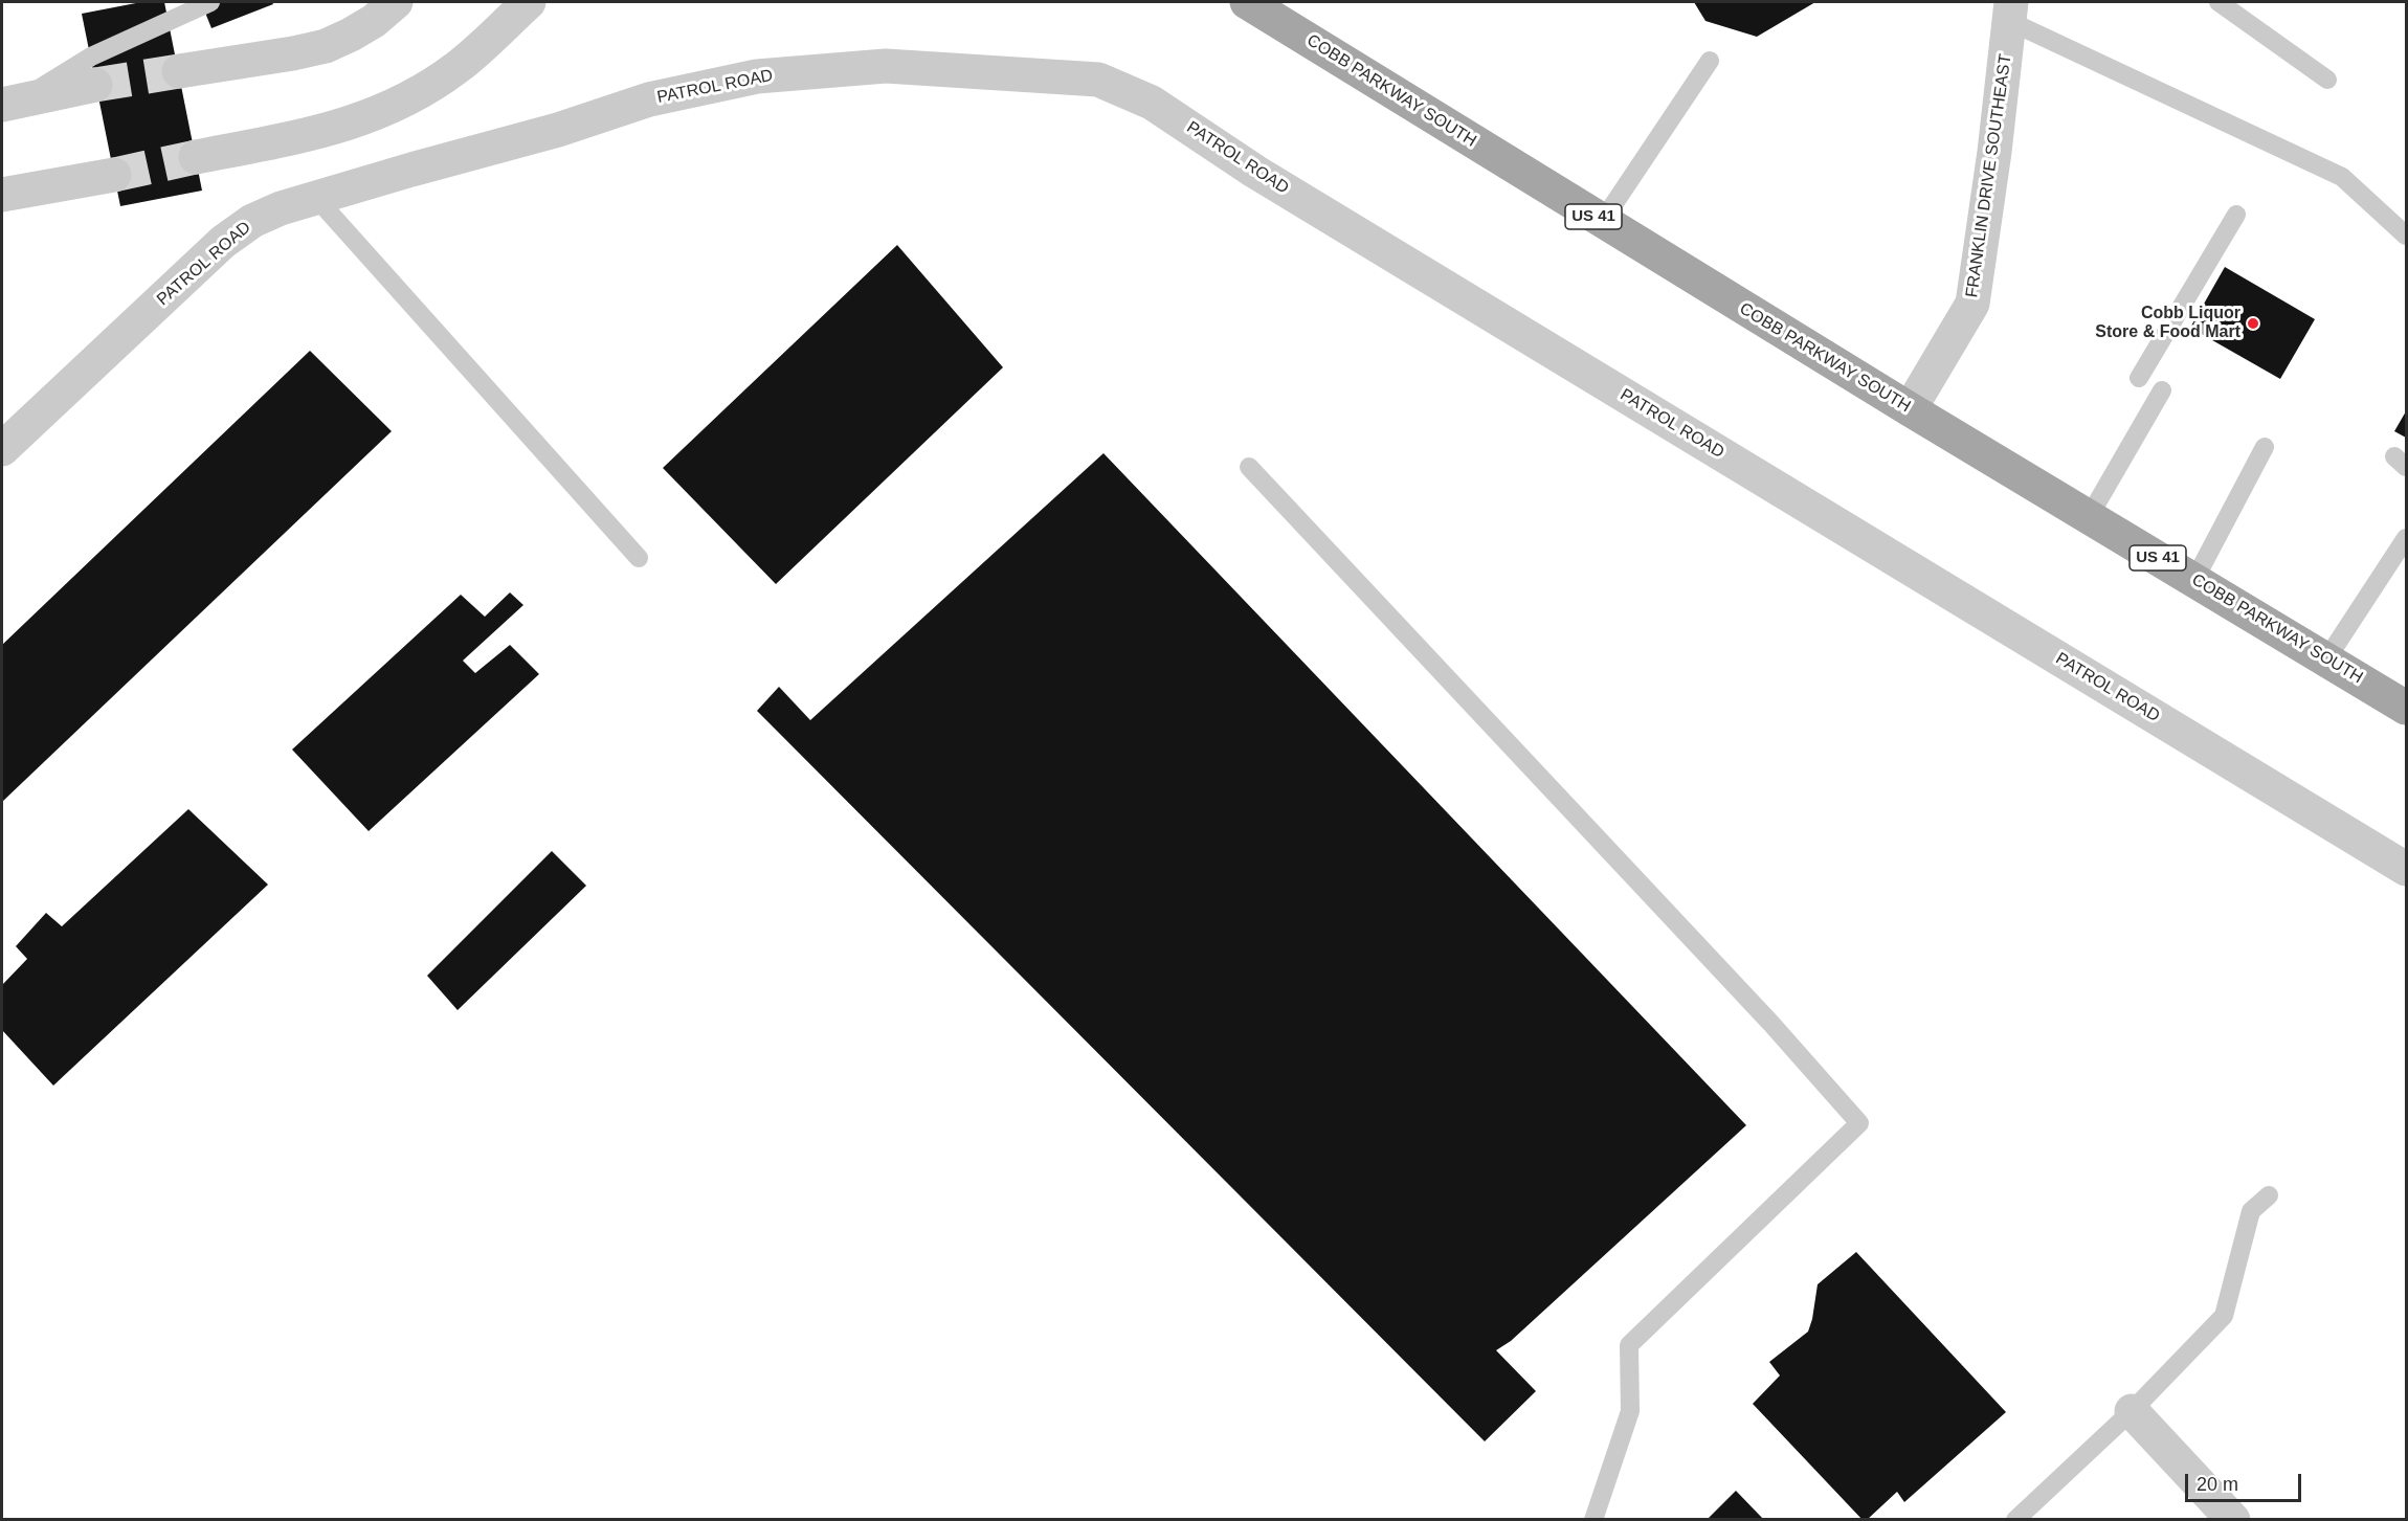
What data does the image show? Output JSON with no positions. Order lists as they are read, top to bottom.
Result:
{
  "streets": {
    "main road": ["COBB PARKWAY SOUTH", "US 41"],
    "street": ["PATROL ROAD", "FRANKLIN DRIVE SOUTHEAST"]
  },
  "crossings": [
    ["COBB PARKWAY SOUTH", "FRANKLIN DRIVE SOUTHEAST"]
  ],
  "places": ["Cobb Liquor Store & Food Mart"],
  "scale_bar": "20 m"
}
